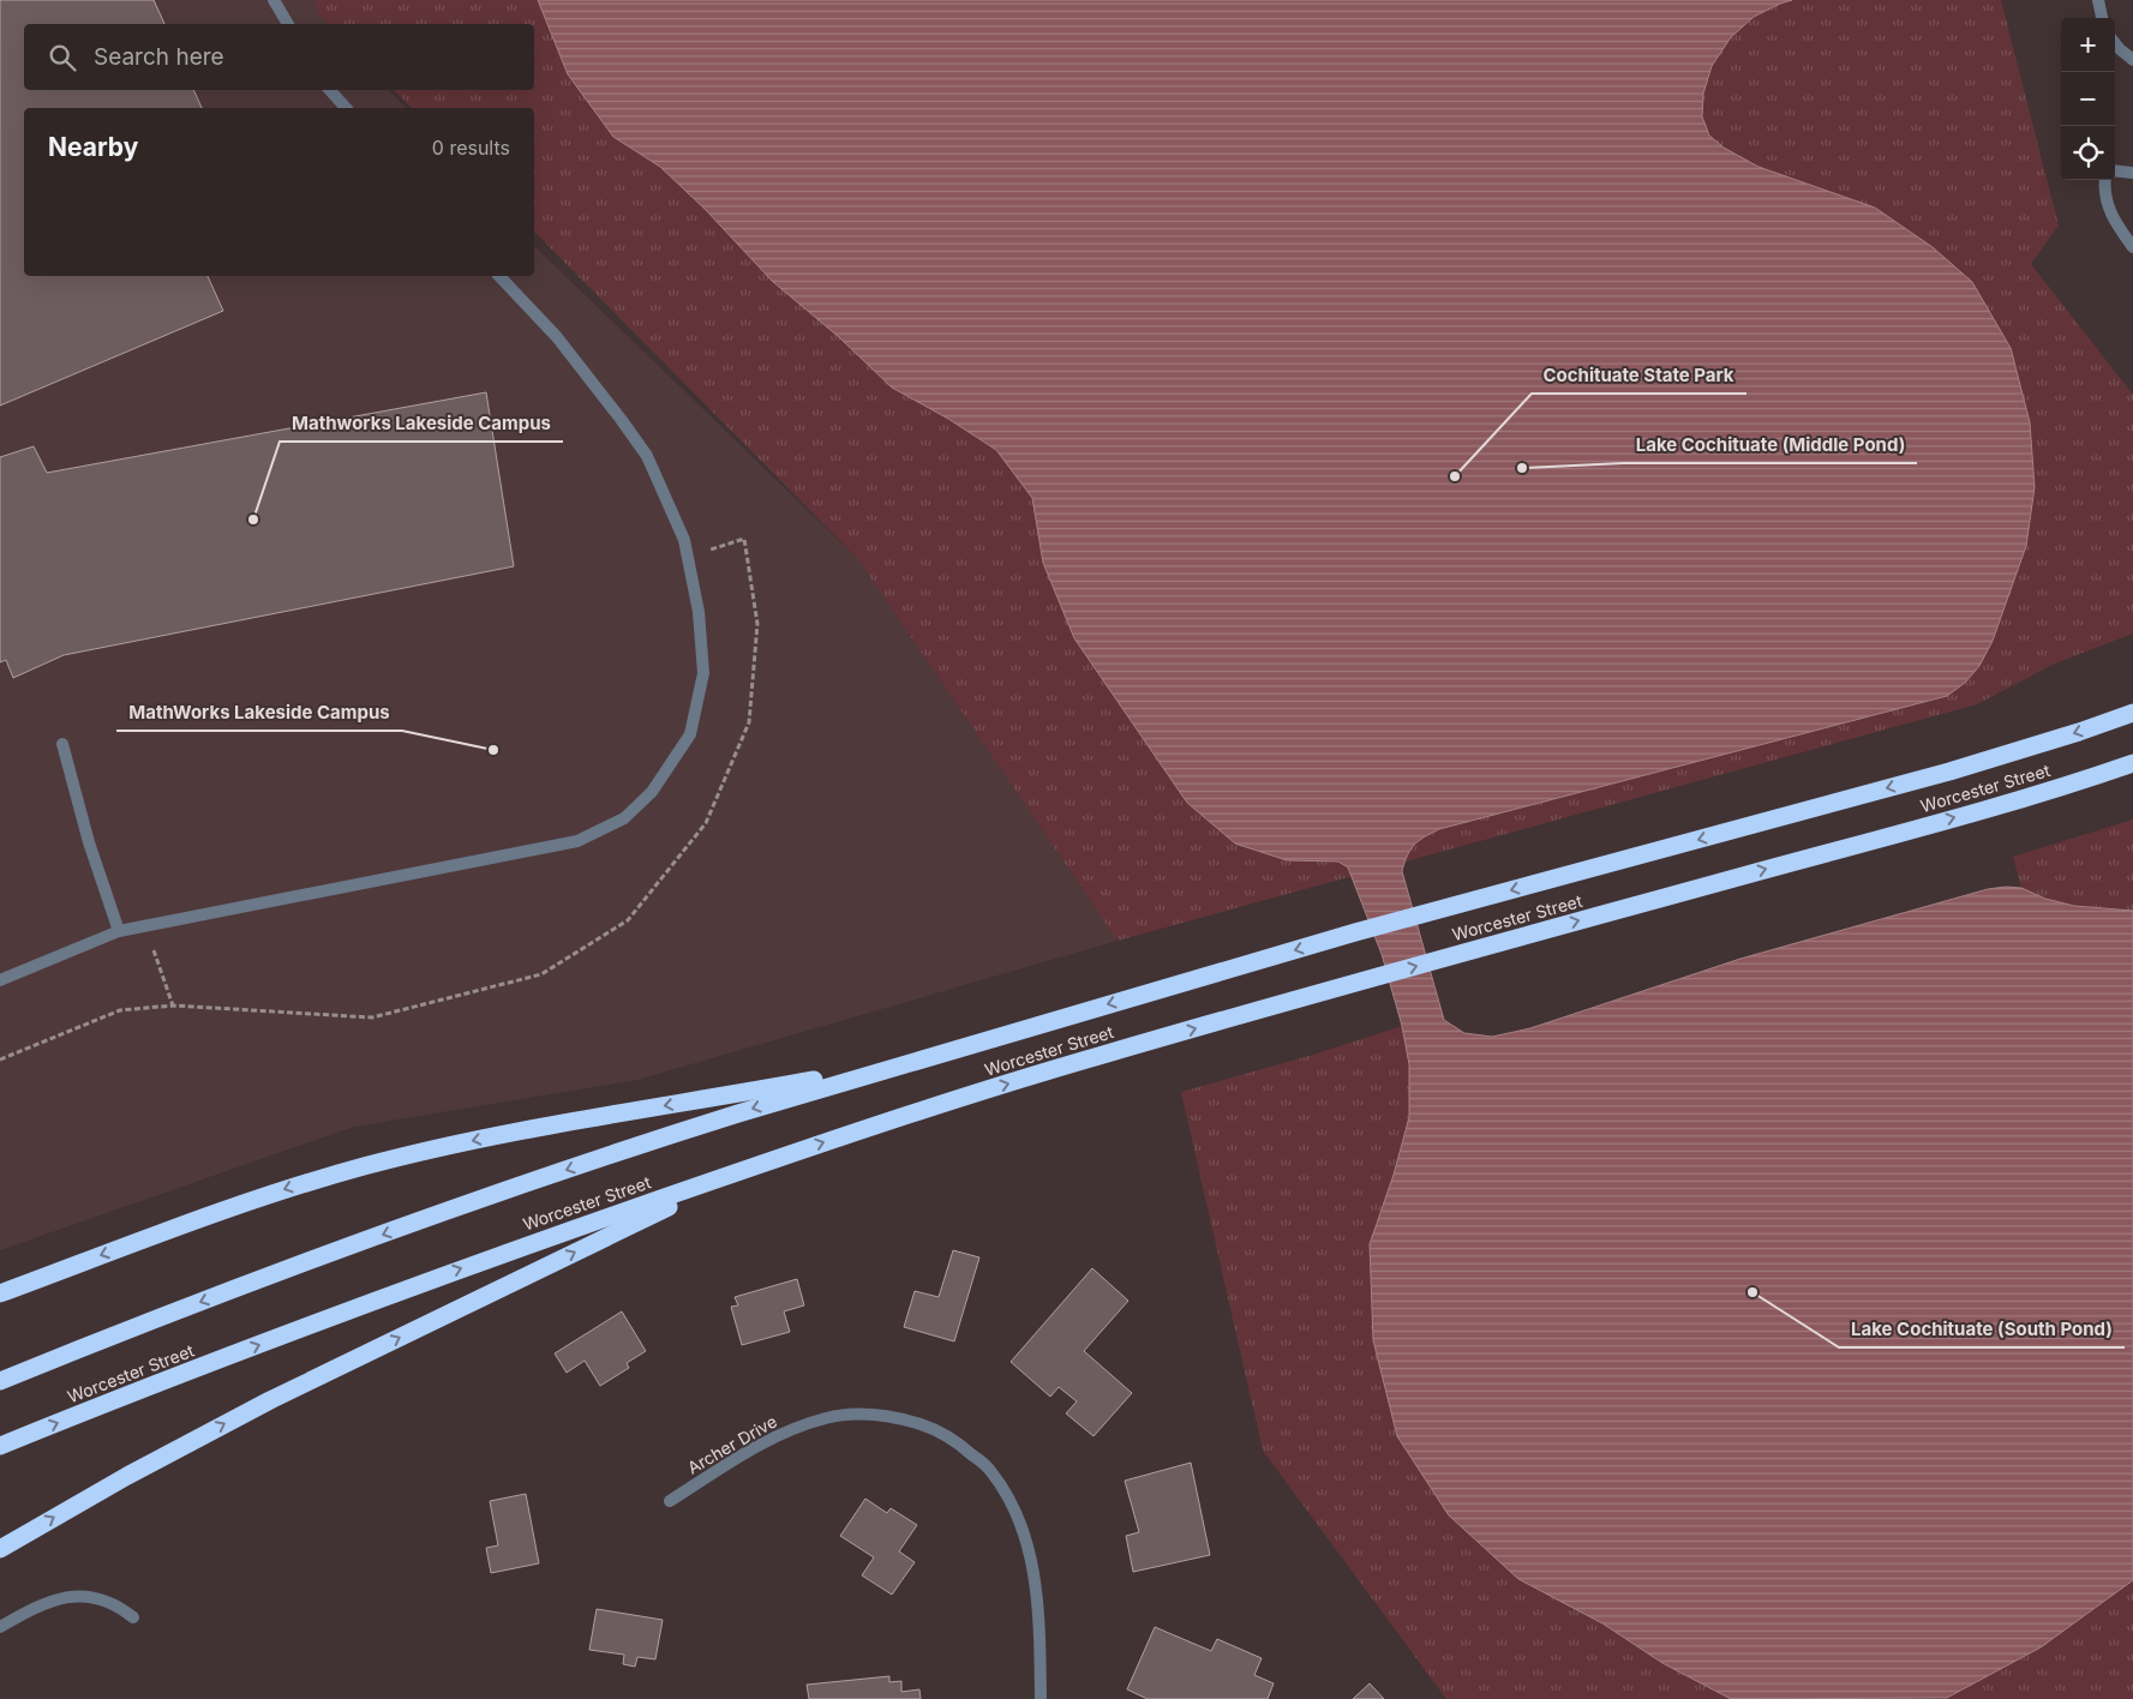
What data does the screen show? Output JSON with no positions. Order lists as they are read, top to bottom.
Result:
{
  "streets": {
    "highway": ["Worcester Street"],
    "street": ["Archer Drive"]
  },
  "places": [
    "Lake Cochituate (Middle Pond)",
    "Cochituate State Park",
    "Mathworks Lakeside Campus",
    "MathWorks Lakeside Campus",
    "Lake Cochituate (South Pond)"
  ],
  "page": {
    "map_buttons": ["+", "−"],
    "search": "Search here",
    "heading": ["Nearby", "0 results"]
  }
}
